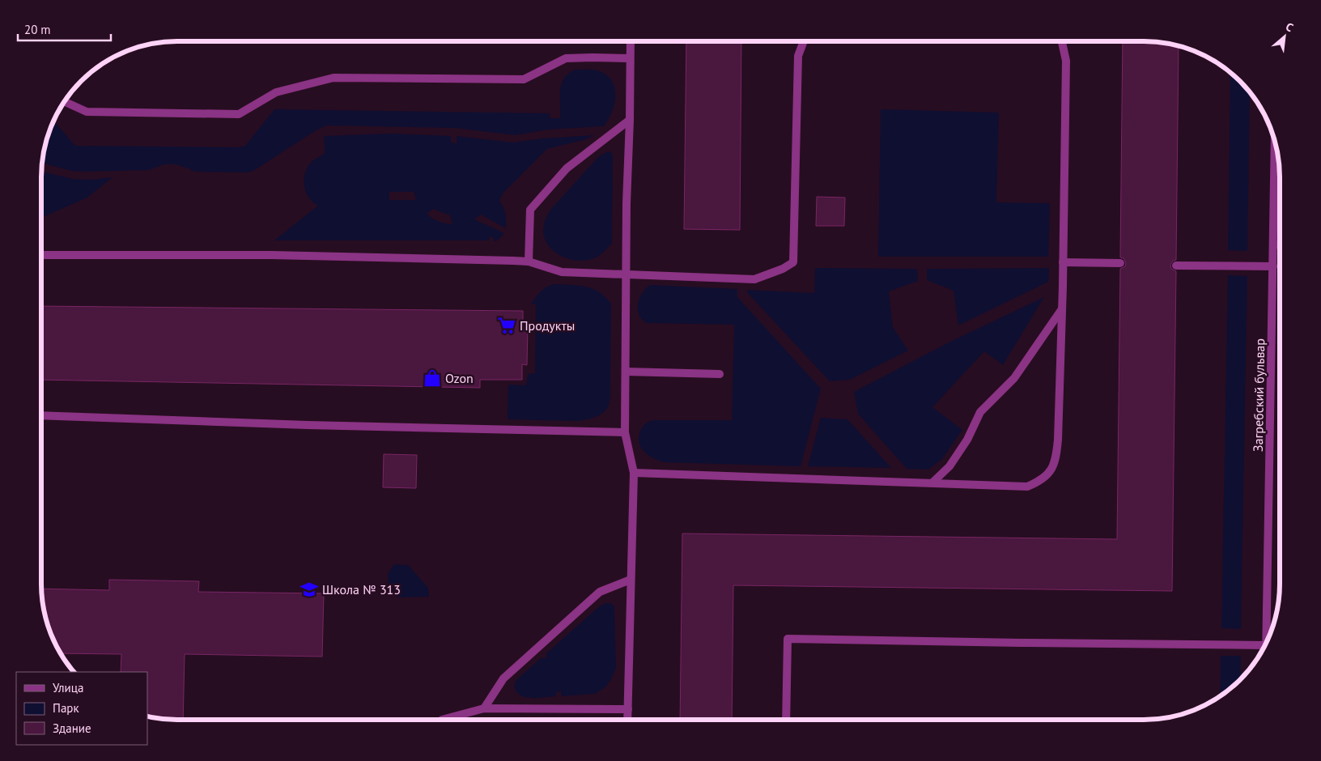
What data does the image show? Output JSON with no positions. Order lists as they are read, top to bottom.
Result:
{
  "streets": {
    "street": ["Загребский бульвар"]
  },
  "places": {
    "supermarket": ["Продукты"],
    "shop": ["Ozon"],
    "school or university": ["Школа № 313"]
  },
  "legend": ["Улица", "Парк", "Здание"],
  "scale_bar": "20 m",
  "north": "top right"
}
